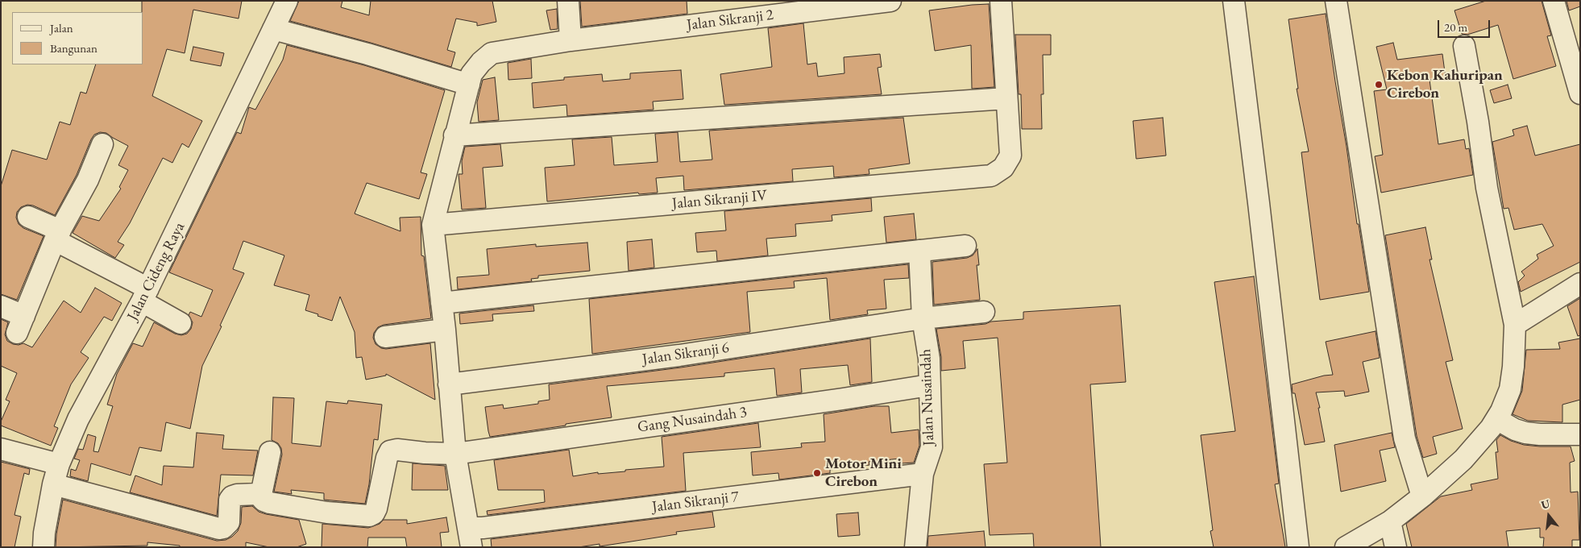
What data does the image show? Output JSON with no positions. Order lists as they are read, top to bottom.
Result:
{
  "streets": {
    "street": [
      "Jalan Sikranji 2",
      "Jalan Sikranji IV",
      "Jalan Cideng Raya",
      "Jalan Sikranji 6",
      "Jalan Nusaindah",
      "Gang Nusaindah 3",
      "Jalan Sikranji 7"
    ]
  },
  "crossings": [
    ["Jalan Sikranji 2", "Jalan Sikranji IV"],
    ["Jalan Sikranji 6", "Jalan Nusaindah"],
    ["Jalan Nusaindah", "Gang Nusaindah 3"],
    ["Jalan Nusaindah", "Jalan Sikranji 7"]
  ],
  "places": ["Kebon Kahuripan Cirebon", "Motor Mini Cirebon"],
  "legend": ["Jalan", "Bangunan"],
  "scale_bar": "20 m",
  "north": "top"
}
